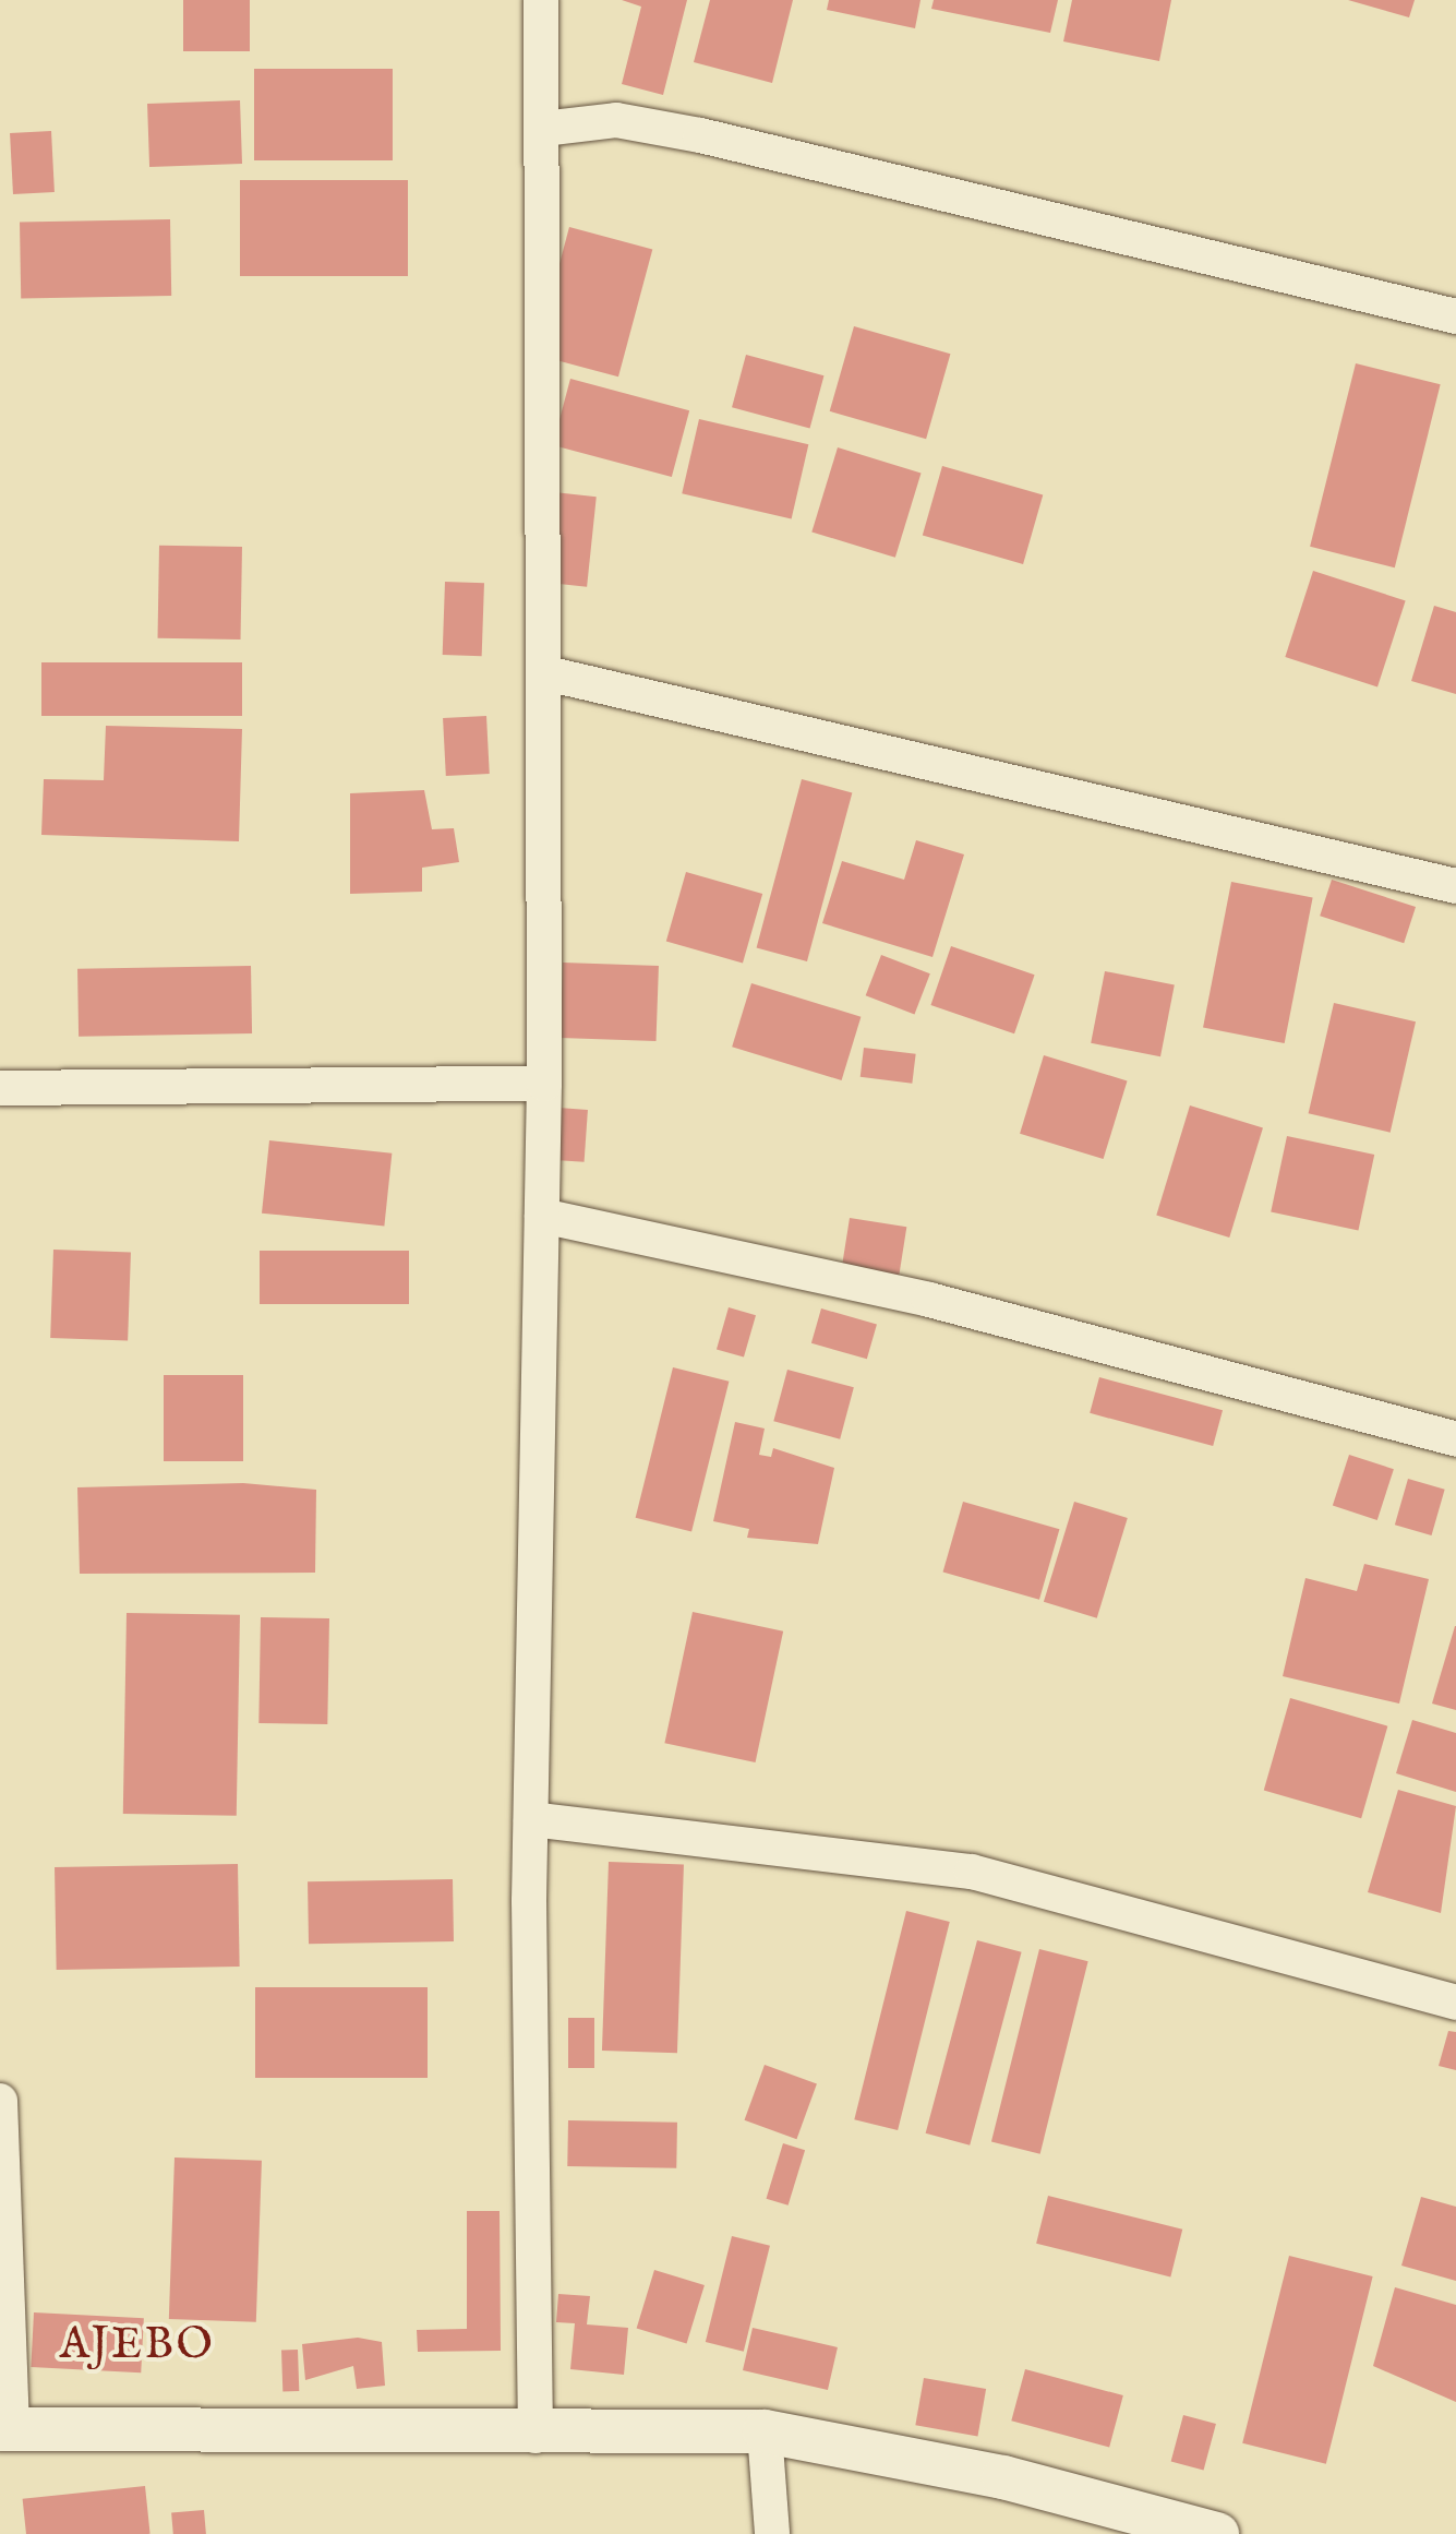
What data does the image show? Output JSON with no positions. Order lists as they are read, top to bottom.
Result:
{
  "districts": ["AJEBO"]
}
